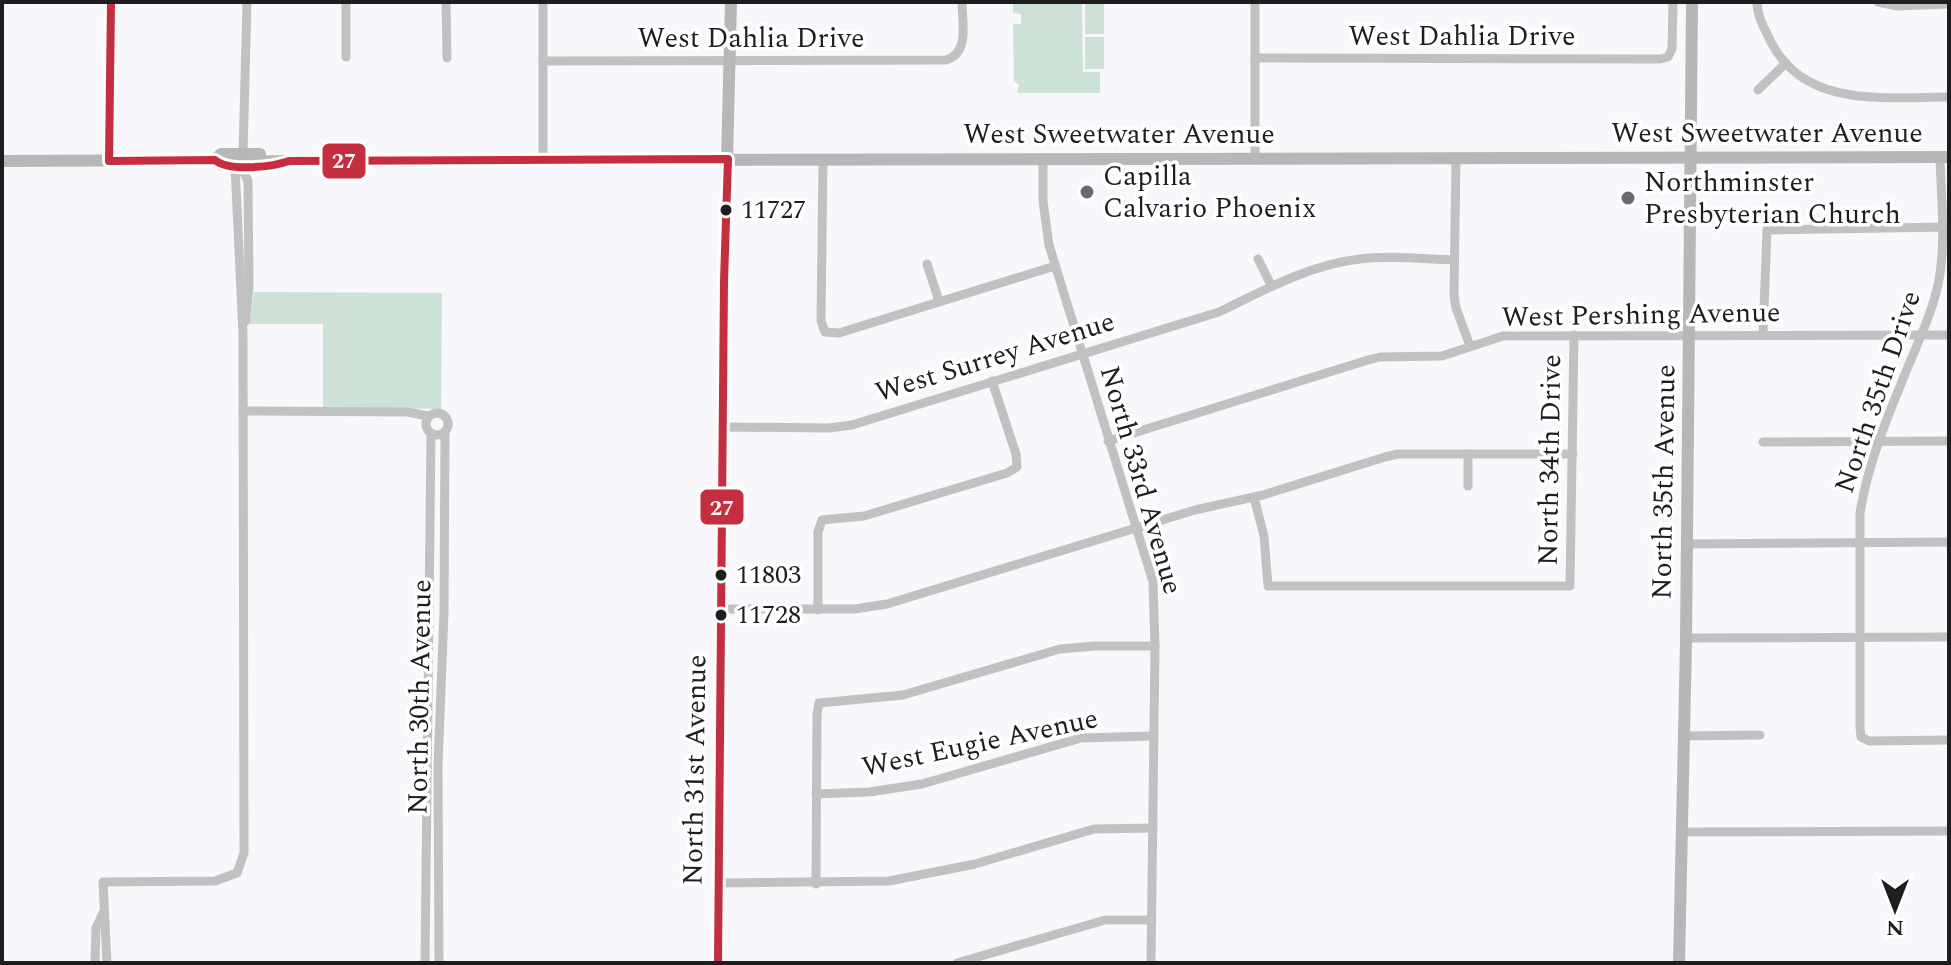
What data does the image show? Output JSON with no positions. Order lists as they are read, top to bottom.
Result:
{
  "streets": {
    "street": [
      "West Dahlia Drive",
      "West Sweetwater Avenue",
      "West Pershing Avenue",
      "West Surrey Avenue",
      "North 35th Drive",
      "North 34th Drive",
      "North 33rd Avenue",
      "North 35th Avenue",
      "North 30th Avenue",
      "West Eugie Avenue",
      "North 31st Avenue"
    ]
  },
  "crossings": [
    ["West Dahlia Drive", "North 31st Avenue"],
    ["West Sweetwater Avenue", "North 35th Drive"],
    ["West Sweetwater Avenue", "North 33rd Avenue"],
    ["West Sweetwater Avenue", "North 35th Avenue"],
    ["West Sweetwater Avenue", "North 31st Avenue"],
    ["West Pershing Avenue", "North 35th Drive"],
    ["West Pershing Avenue", "North 34th Drive"],
    ["West Pershing Avenue", "North 33rd Avenue"],
    ["West Pershing Avenue", "North 35th Avenue"],
    ["West Surrey Avenue", "North 33rd Avenue"],
    ["West Surrey Avenue", "North 31st Avenue"],
    ["North 33rd Avenue", "West Eugie Avenue"]
  ],
  "places": [
    "Capilla Calvario Phoenix",
    "Northminster Presbyterian Church",
    "11727",
    "11803",
    "11728"
  ],
  "lines": ["transit line 27"],
  "north": "bottom"
}
